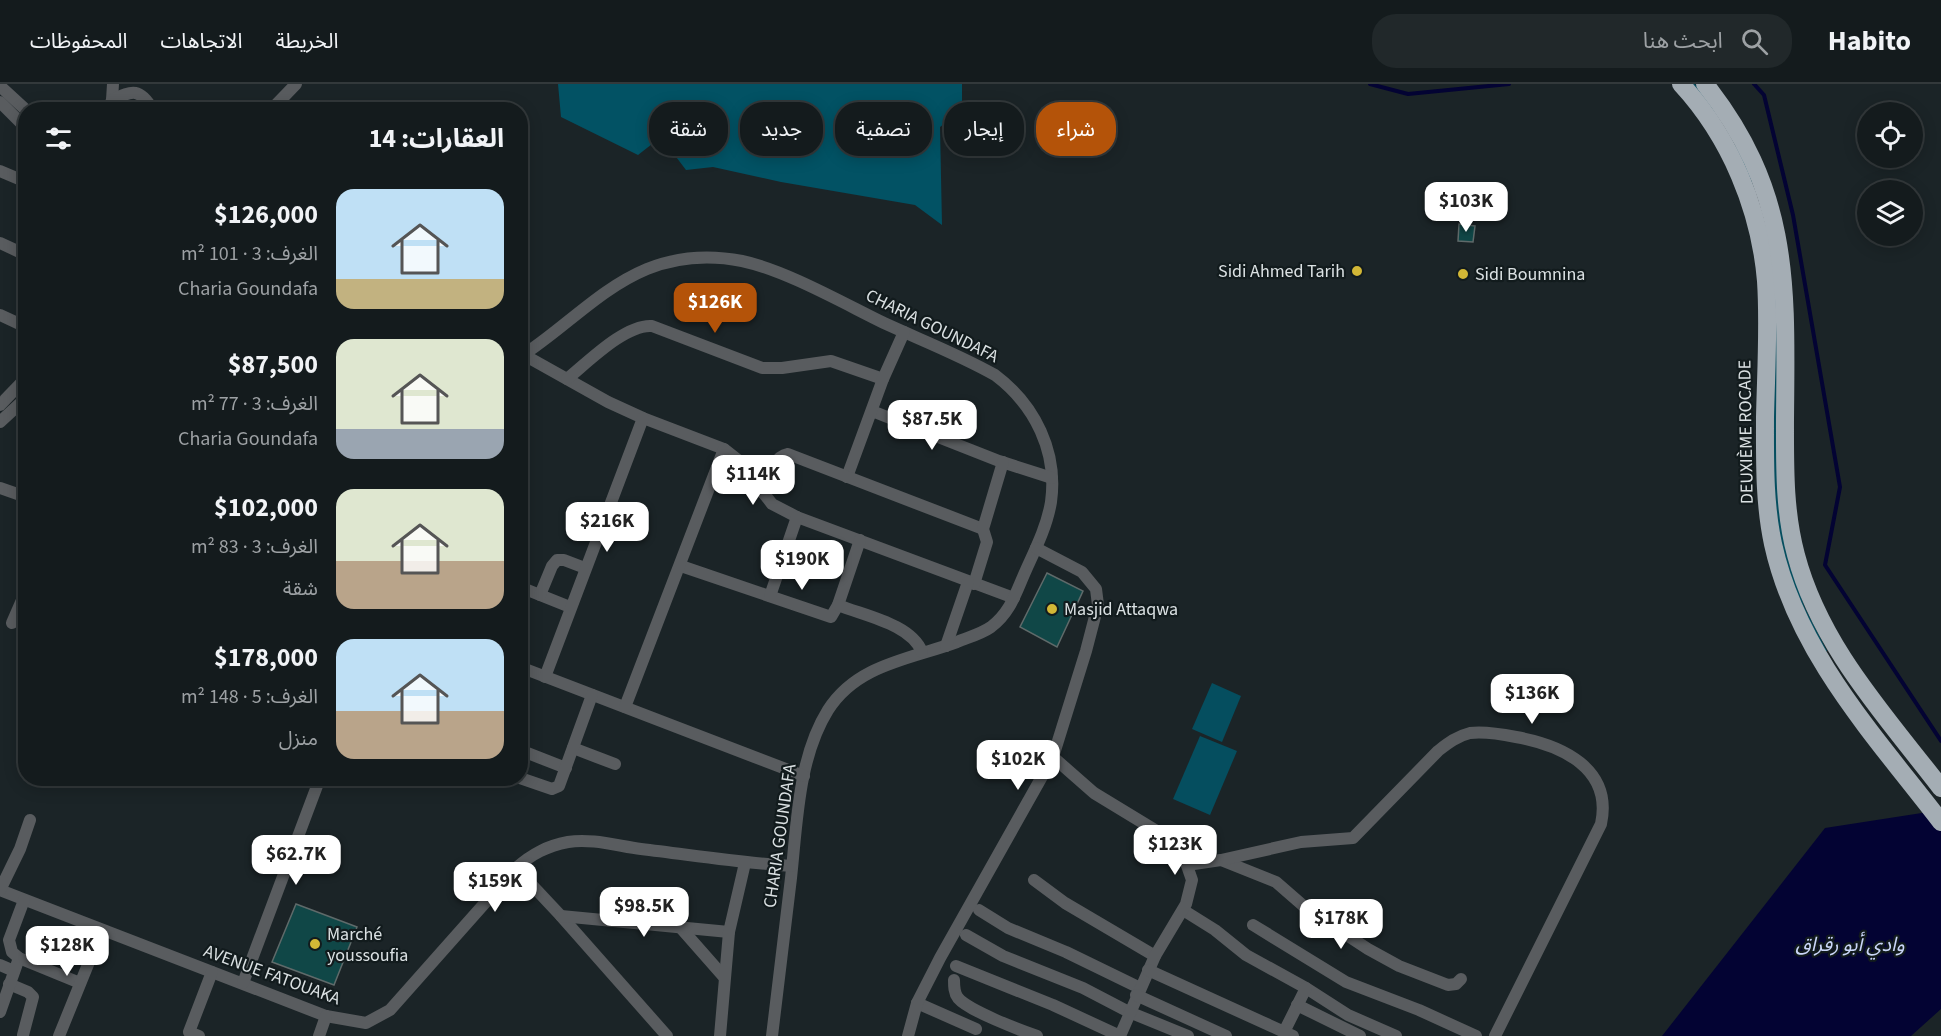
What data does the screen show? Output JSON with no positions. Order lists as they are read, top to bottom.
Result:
{
  "streets": {
    "highway": ["DEUXIÈME ROCADE"],
    "street": ["CHARIA GOUNDAFA", "AVENUE FATOUAKA"]
  },
  "crossings": [
    ["CHARIA GOUNDAFA", "AVENUE FATOUAKA"]
  ],
  "water": ["وادي أبو رقراق"],
  "places": [
    "Sidi Ahmed Tarih",
    "Sidi Boumnina",
    "Masjid Attaqwa",
    "Marché youssoufia"
  ],
  "page": {
    "header": "Habito",
    "search": "ابحث هنا",
    "nav": ["الخريطة", "الاتجاهات", "المحفوظات"],
    "chip": [
      "شراء",
      "إيجار",
      "تصفية",
      "جديد",
      "شقة"
    ],
    "heading": "العقارات: 14",
    "list": [
      {
        "name": "$126,000",
        "note": "الغرف: 3 · 101 m² · Charia Goundafa"
      },
      {
        "name": "$87,500",
        "note": "الغرف: 3 · 77 m² · Charia Goundafa"
      },
      {
        "name": "$102,000",
        "note": "الغرف: 3 · 83 m² · شقة"
      },
      {
        "name": "$178,000",
        "note": "الغرف: 5 · 148 m² · منزل"
      }
    ],
    "price": [
      "$103K",
      "$126K",
      "$87.5K",
      "$114K",
      "$216K",
      "$190K",
      "$136K",
      "$102K",
      "$123K",
      "$62.7K",
      "$159K",
      "$98.5K",
      "$178K",
      "$128K"
    ]
  }
}
